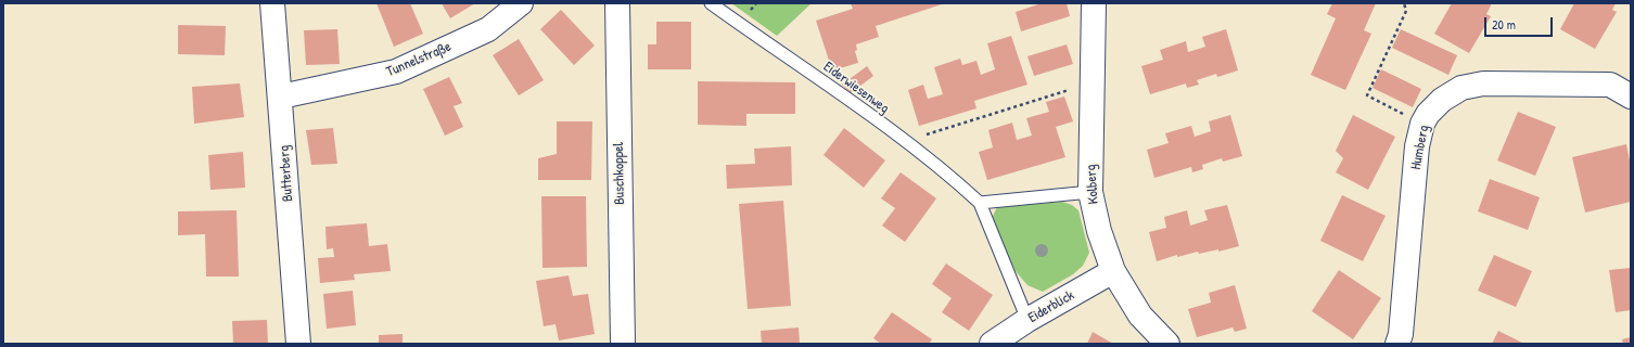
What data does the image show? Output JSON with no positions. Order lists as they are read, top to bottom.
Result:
{
  "streets": {
    "street": [
      "Tunnelstraße",
      "Humberg",
      "Butterberg",
      "Buschkoppel",
      "Kolberg",
      "Eiderblick"
    ],
    "lane": ["Eiderwiesenweg"]
  },
  "crossings": [
    ["Tunnelstraße", "Butterberg"],
    ["Kolberg", "Eiderblick"]
  ],
  "scale_bar": "20 m"
}
